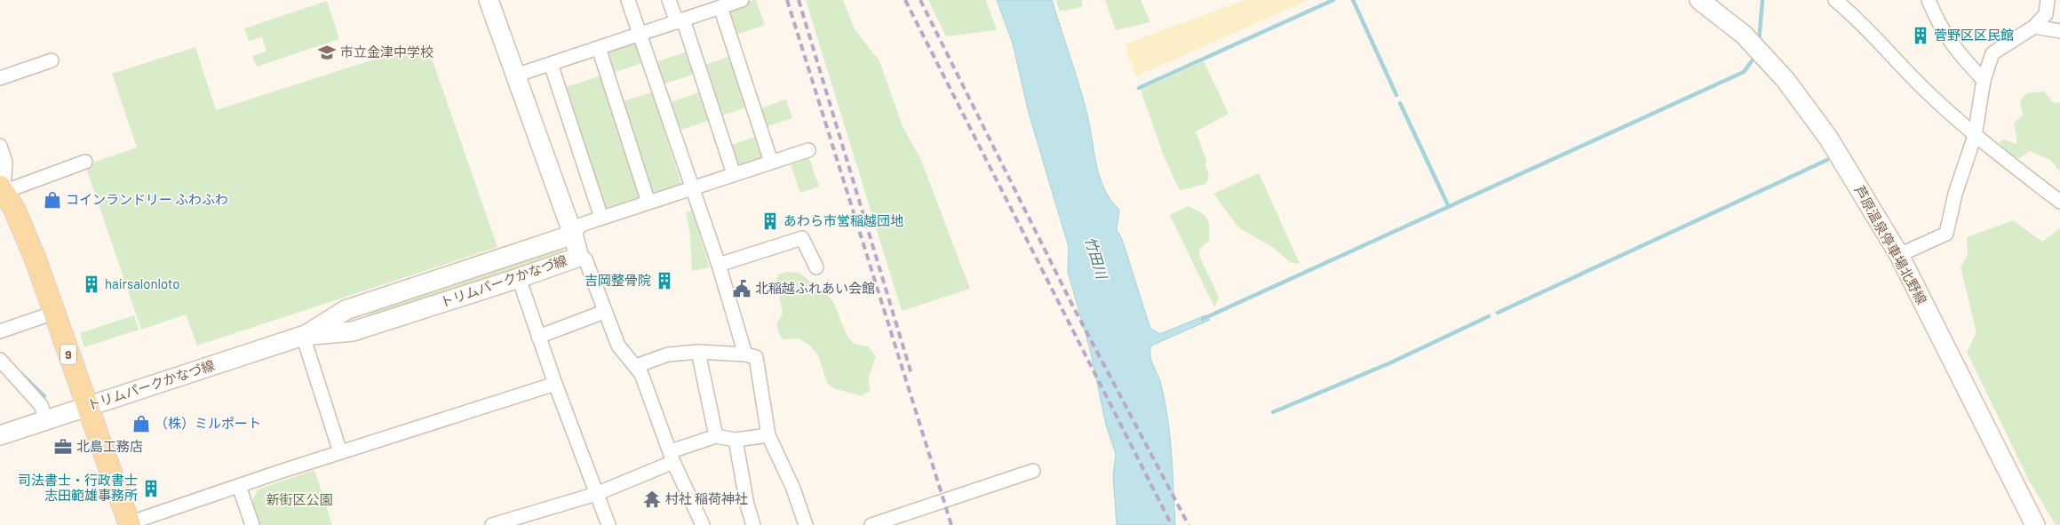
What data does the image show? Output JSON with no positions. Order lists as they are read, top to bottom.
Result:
{
  "streets": {
    "main road": ["芦原温泉停車場北野線", "トリムパークかなづ線", "9"]
  },
  "crossings": [
    ["トリムパークかなづ線", "9"]
  ],
  "water": ["竹田川"],
  "parks": ["新街区公園"],
  "places": {
    "building": [
      "菅野区区民館",
      "あわら市営稲越団地",
      "吉岡整骨院",
      "hairsalonloto",
      "司法書士・行政書士 志田範雄事務所"
    ],
    "school or university": ["市立金津中学校"],
    "shop": ["コインランドリー ふわふわ", "（株）ミルポート"],
    "public building": ["北稲越ふれあい会館"],
    "office": ["北島工務店"],
    "temple": ["村社 稲荷神社"]
  }
}
